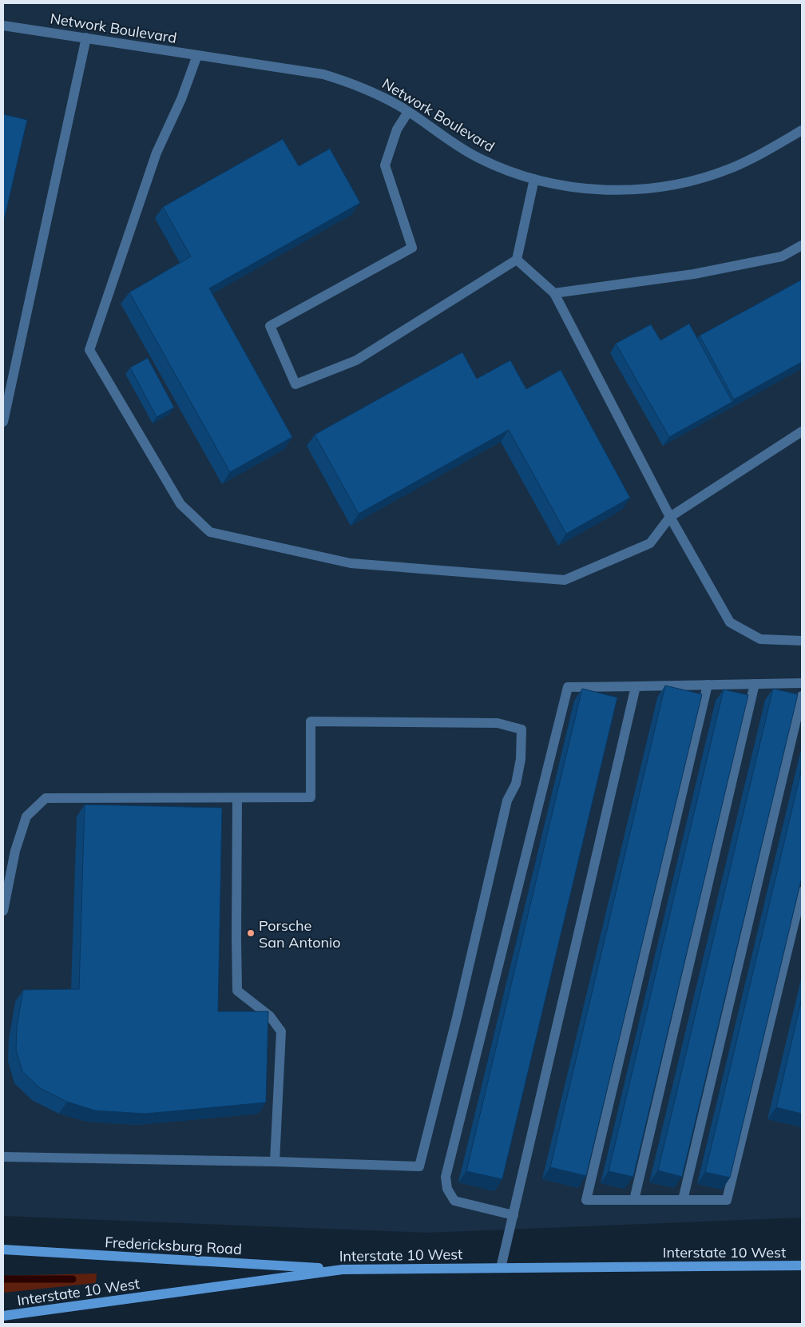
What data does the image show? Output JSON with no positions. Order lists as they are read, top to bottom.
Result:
{
  "streets": {
    "main road": ["Fredericksburg Road", "Interstate 10 West"],
    "street": ["Network Boulevard"]
  },
  "crossings": [
    ["Fredericksburg Road", "Interstate 10 West"]
  ],
  "places": ["Porsche San Antonio"]
}
